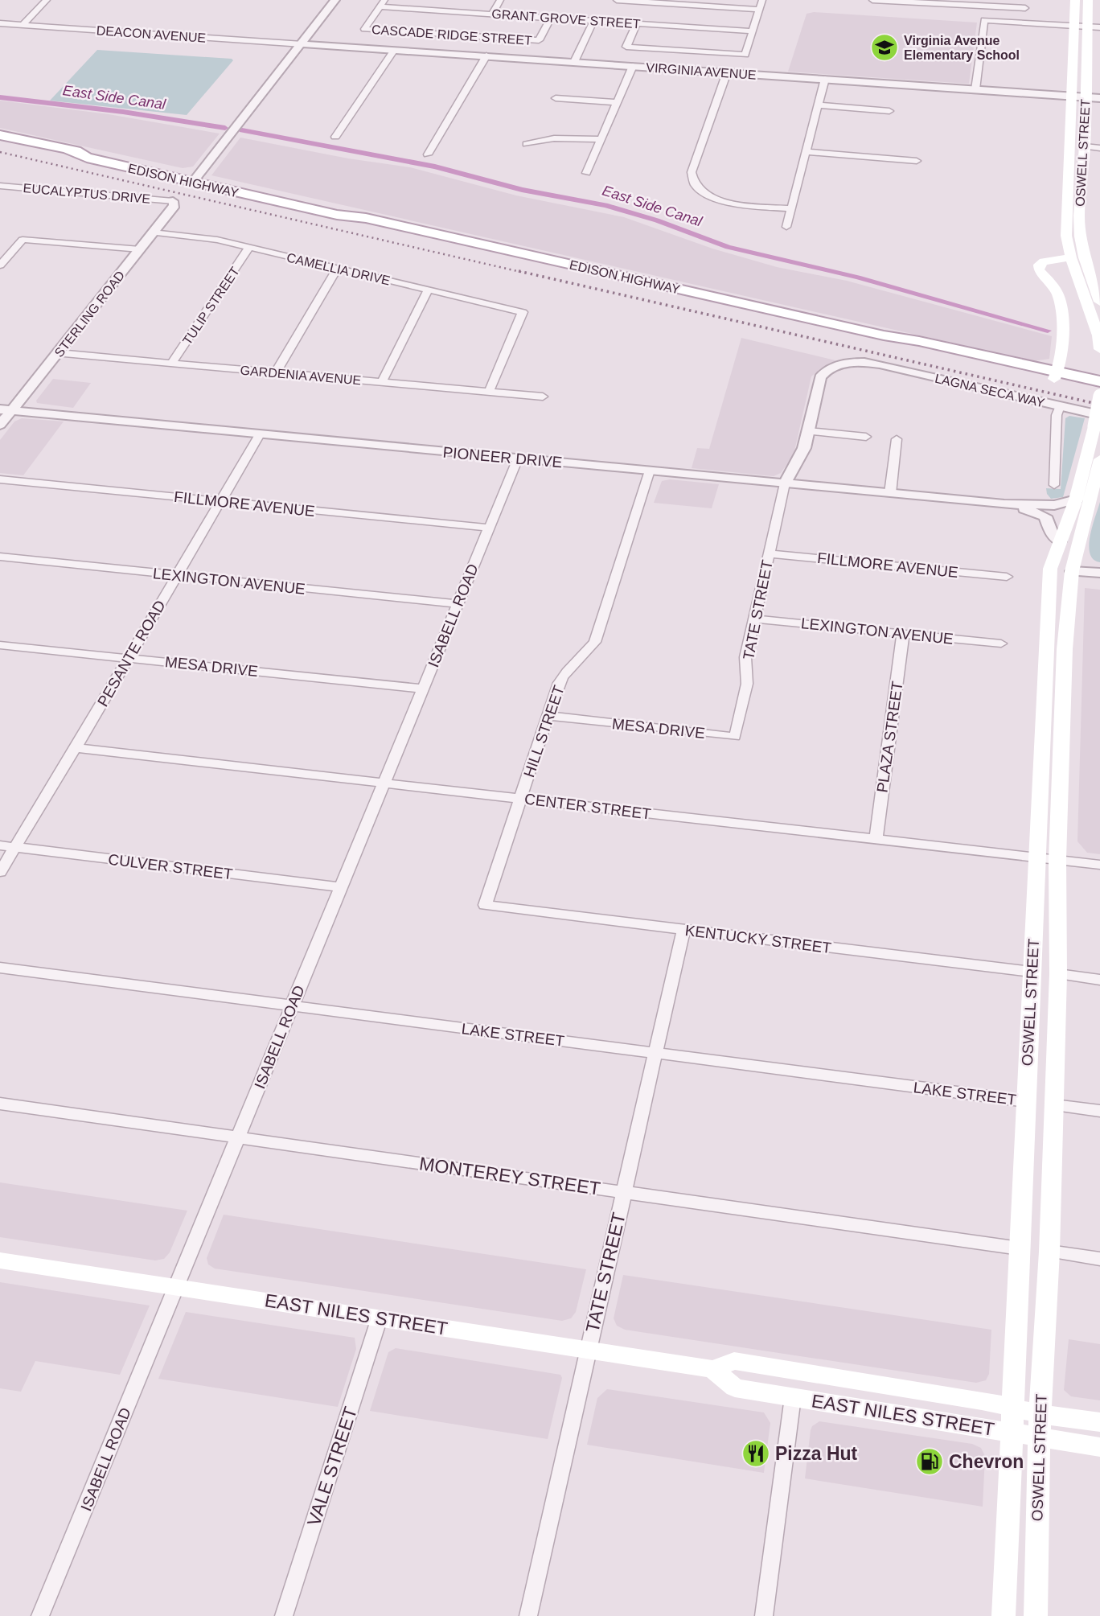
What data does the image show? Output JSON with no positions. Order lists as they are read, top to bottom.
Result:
{
  "streets": {
    "main road": ["OSWELL STREET", "EDISON HIGHWAY", "EAST NILES STREET"],
    "street": [
      "GRANT GROVE STREET",
      "DEACON AVENUE",
      "CASCADE RIDGE STREET",
      "VIRGINIA AVENUE",
      "EUCALYPTUS DRIVE",
      "CAMELLIA DRIVE",
      "TULIP STREET",
      "STERLING ROAD",
      "GARDENIA AVENUE",
      "LAGNA SECA WAY",
      "PIONEER DRIVE",
      "FILLMORE AVENUE",
      "LEXINGTON AVENUE",
      "TATE STREET",
      "ISABELL ROAD",
      "PESANTE ROAD",
      "MESA DRIVE",
      "HILL STREET",
      "PLAZA STREET",
      "CENTER STREET",
      "CULVER STREET",
      "KENTUCKY STREET",
      "LAKE STREET",
      "MONTEREY STREET",
      "VALE STREET"
    ]
  },
  "crossings": [
    ["GRANT GROVE STREET", "CASCADE RIDGE STREET"],
    ["DEACON AVENUE", "VIRGINIA AVENUE"],
    ["VIRGINIA AVENUE", "OSWELL STREET"],
    ["OSWELL STREET", "LAGNA SECA WAY"],
    ["OSWELL STREET", "PIONEER DRIVE"],
    ["OSWELL STREET", "CENTER STREET"],
    ["OSWELL STREET", "KENTUCKY STREET"],
    ["OSWELL STREET", "LAKE STREET"],
    ["OSWELL STREET", "MONTEREY STREET"],
    ["OSWELL STREET", "EAST NILES STREET"],
    ["EUCALYPTUS DRIVE", "STERLING ROAD"],
    ["CAMELLIA DRIVE", "TULIP STREET"],
    ["CAMELLIA DRIVE", "STERLING ROAD"],
    ["CAMELLIA DRIVE", "GARDENIA AVENUE"],
    ["TULIP STREET", "GARDENIA AVENUE"],
    ["STERLING ROAD", "GARDENIA AVENUE"],
    ["STERLING ROAD", "PIONEER DRIVE"],
    ["PIONEER DRIVE", "TATE STREET"],
    ["PIONEER DRIVE", "ISABELL ROAD"],
    ["PIONEER DRIVE", "PESANTE ROAD"],
    ["PIONEER DRIVE", "HILL STREET"],
    ["FILLMORE AVENUE", "TATE STREET"],
    ["FILLMORE AVENUE", "ISABELL ROAD"],
    ["FILLMORE AVENUE", "PESANTE ROAD"],
    ["LEXINGTON AVENUE", "TATE STREET"],
    ["LEXINGTON AVENUE", "ISABELL ROAD"],
    ["LEXINGTON AVENUE", "PESANTE ROAD"],
    ["LEXINGTON AVENUE", "PLAZA STREET"],
    ["TATE STREET", "MESA DRIVE"],
    ["TATE STREET", "KENTUCKY STREET"],
    ["TATE STREET", "LAKE STREET"],
    ["TATE STREET", "MONTEREY STREET"],
    ["TATE STREET", "EAST NILES STREET"],
    ["ISABELL ROAD", "MESA DRIVE"],
    ["ISABELL ROAD", "CENTER STREET"],
    ["ISABELL ROAD", "CULVER STREET"],
    ["ISABELL ROAD", "LAKE STREET"],
    ["ISABELL ROAD", "MONTEREY STREET"],
    ["ISABELL ROAD", "EAST NILES STREET"],
    ["PESANTE ROAD", "MESA DRIVE"],
    ["PESANTE ROAD", "CENTER STREET"],
    ["PESANTE ROAD", "CULVER STREET"],
    ["MESA DRIVE", "HILL STREET"],
    ["HILL STREET", "CENTER STREET"],
    ["HILL STREET", "KENTUCKY STREET"],
    ["PLAZA STREET", "CENTER STREET"],
    ["EAST NILES STREET", "VALE STREET"]
  ],
  "water": ["East Side Canal"],
  "places": {
    "school or university": ["Virginia Avenue Elementary School"],
    "restaurant": ["Pizza Hut"],
    "fuel station": ["Chevron"]
  }
}
